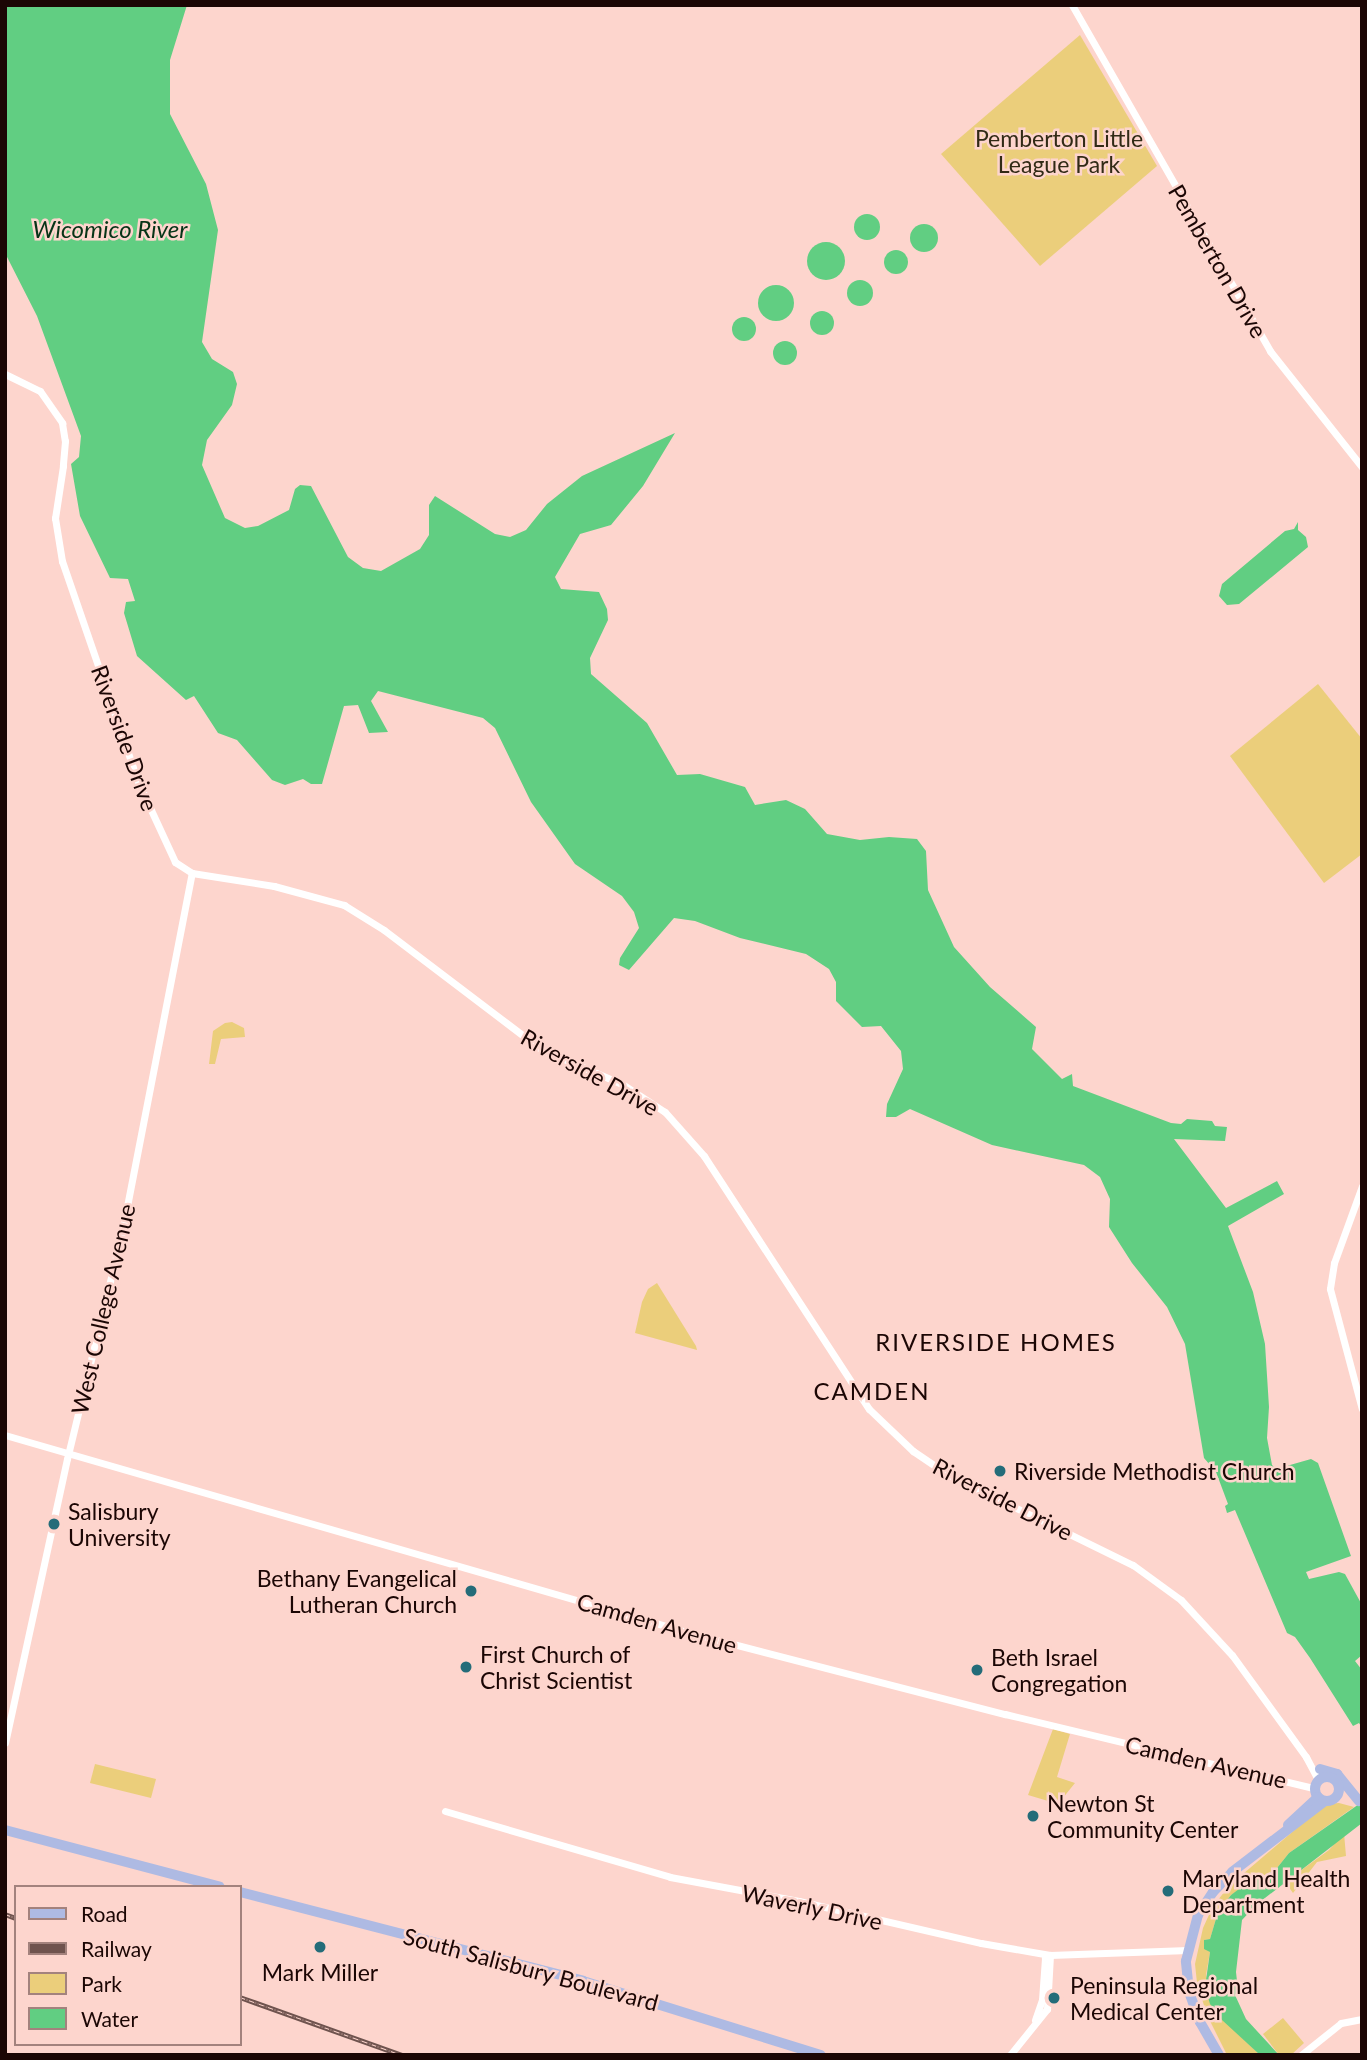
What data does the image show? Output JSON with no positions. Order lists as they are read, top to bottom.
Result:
{
  "streets": {
    "main road": ["South Salisbury Boulevard"],
    "street": [
      "Pemberton Drive",
      "Riverside Drive",
      "West College Avenue",
      "Camden Avenue",
      "Waverly Drive"
    ]
  },
  "crossings": [
    ["Riverside Drive", "West College Avenue"],
    ["Riverside Drive", "Camden Avenue"],
    ["West College Avenue", "Camden Avenue"]
  ],
  "districts": ["RIVERSIDE HOMES", "CAMDEN"],
  "water": ["Wicomico River"],
  "parks": ["Pemberton Little League Park"],
  "places": [
    "Riverside Methodist Church",
    "Salisbury University",
    "Bethany Evangelical Lutheran Church",
    "First Church of Christ Scientist",
    "Beth Israel Congregation",
    "Newton St Community Center",
    "Maryland Health Department",
    "Mark Miller",
    "Peninsula Regional Medical Center"
  ],
  "legend": [
    "Road",
    "Railway",
    "Park",
    "Water"
  ]
}
